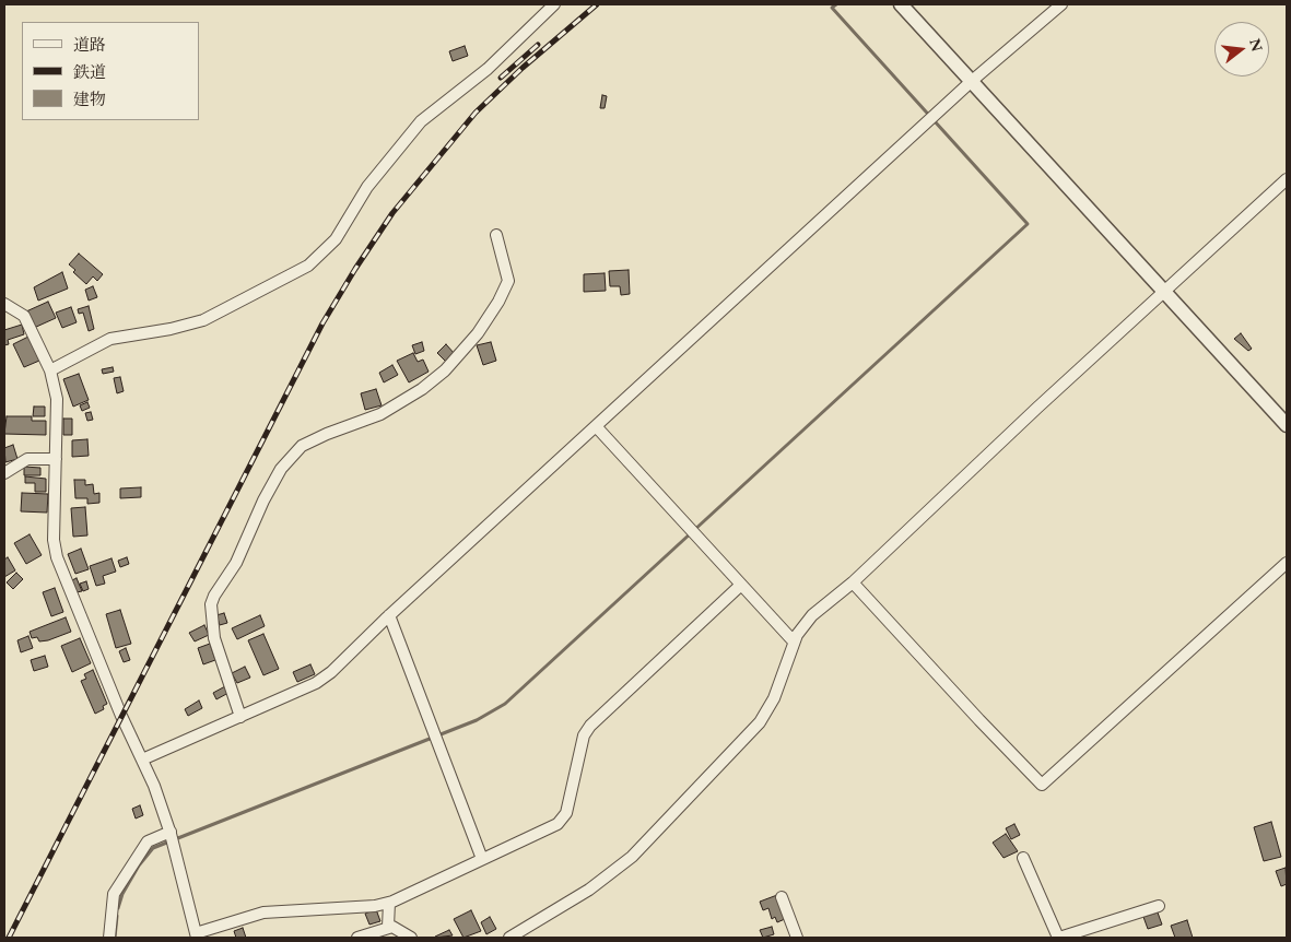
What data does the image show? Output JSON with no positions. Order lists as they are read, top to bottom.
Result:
{
  "legend": ["道路", "鉄道", "建物"],
  "north": "right"
}
